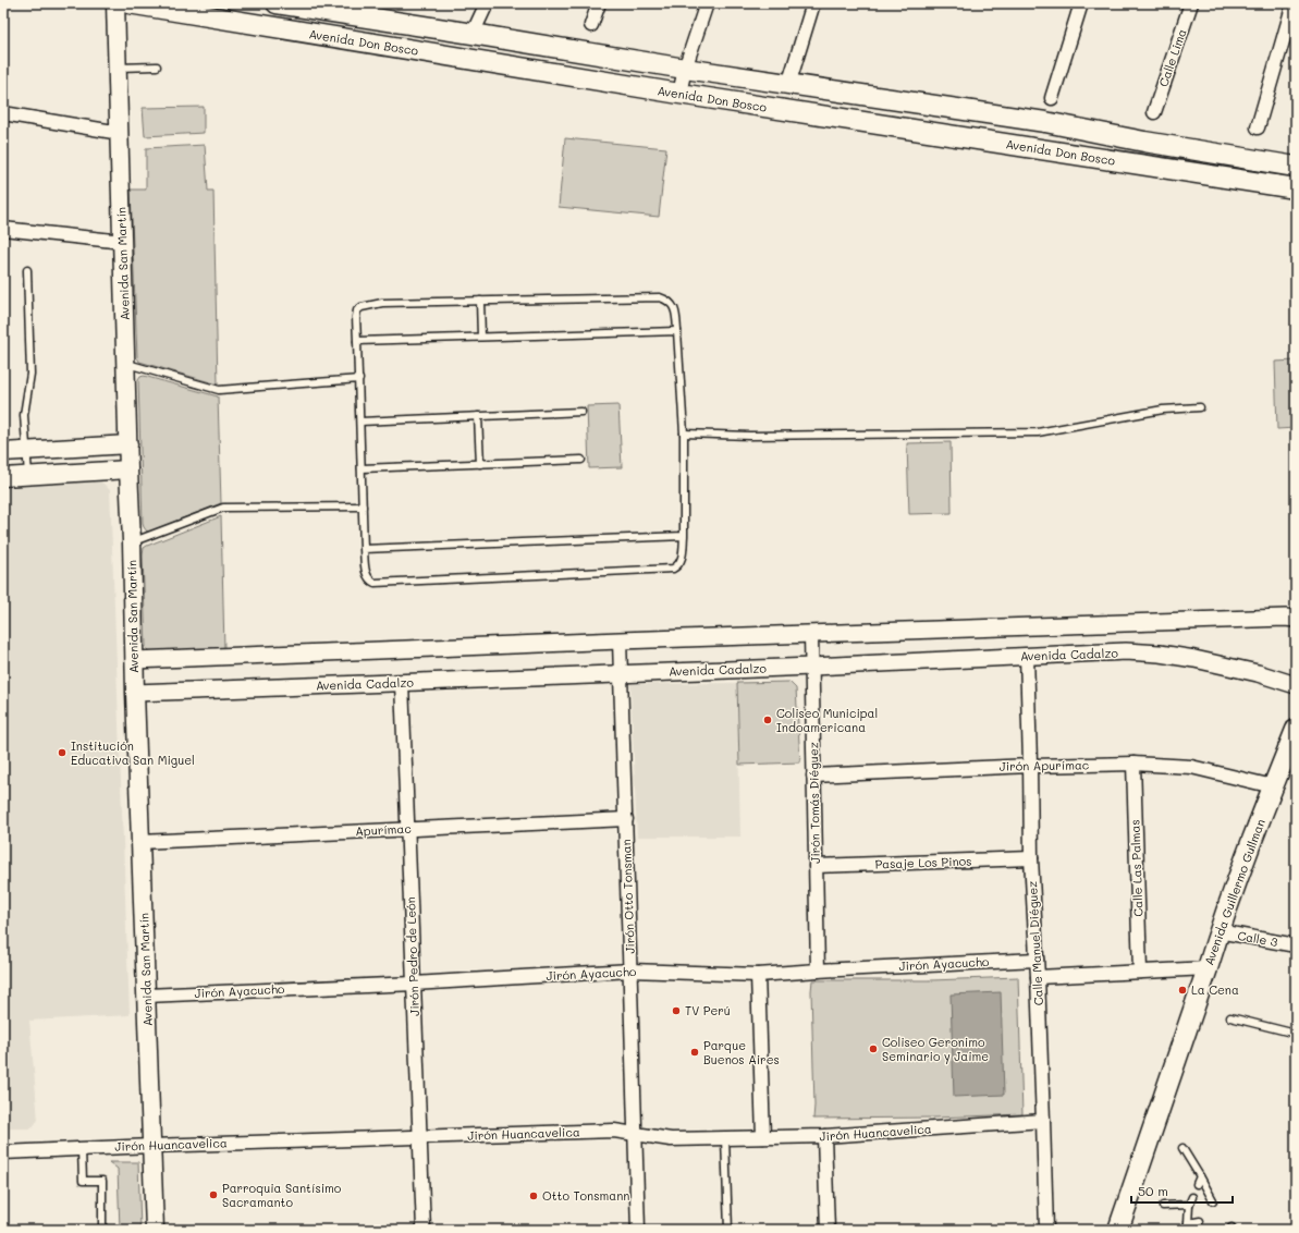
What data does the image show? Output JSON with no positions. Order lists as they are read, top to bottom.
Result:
{
  "streets": {
    "main road": ["Avenida Don Bosco", "Avenida San Martín", "Avenida Guillermo Gullman"],
    "street": [
      "Calle Lima",
      "Avenida Cadalzo",
      "Jirón Apurímac",
      "Jirón Tomás Diéguez",
      "Apurímac",
      "Pasaje Los Pinos",
      "Calle Las Palmas",
      "Jirón Otto Tonsman",
      "Calle 3",
      "Calle Manuel Diéguez",
      "Jirón Pedro de León",
      "Jirón Ayacucho",
      "Jirón Huancavelica"
    ]
  },
  "crossings": [
    ["Avenida San Martín", "Avenida Cadalzo"],
    ["Avenida San Martín", "Apurímac"],
    ["Avenida San Martín", "Jirón Ayacucho"],
    ["Avenida San Martín", "Jirón Huancavelica"],
    ["Avenida Cadalzo", "Jirón Tomás Diéguez"],
    ["Avenida Cadalzo", "Jirón Otto Tonsman"],
    ["Avenida Cadalzo", "Calle Manuel Diéguez"],
    ["Avenida Cadalzo", "Jirón Pedro de León"],
    ["Jirón Apurímac", "Jirón Tomás Diéguez"],
    ["Jirón Apurímac", "Calle Las Palmas"],
    ["Jirón Apurímac", "Avenida Guillermo Gullman"],
    ["Jirón Apurímac", "Calle Manuel Diéguez"],
    ["Jirón Tomás Diéguez", "Pasaje Los Pinos"],
    ["Jirón Tomás Diéguez", "Jirón Ayacucho"],
    ["Apurímac", "Jirón Otto Tonsman"],
    ["Apurímac", "Jirón Pedro de León"],
    ["Pasaje Los Pinos", "Calle Manuel Diéguez"],
    ["Avenida Guillermo Gullman", "Calle 3"],
    ["Jirón Otto Tonsman", "Jirón Ayacucho"],
    ["Jirón Otto Tonsman", "Jirón Huancavelica"],
    ["Calle Manuel Diéguez", "Jirón Ayacucho"],
    ["Calle Manuel Diéguez", "Jirón Huancavelica"],
    ["Jirón Pedro de León", "Jirón Ayacucho"],
    ["Jirón Pedro de León", "Jirón Huancavelica"]
  ],
  "places": [
    "Coliseo Municipal Indoamericana",
    "Institución Educativa San Miguel",
    "La Cena",
    "TV Perú",
    "Coliseo Geronimo Seminario y Jaime",
    "Parque Buenos Aires",
    "Parroquia Santísimo Sacramanto",
    "Otto Tonsmann"
  ],
  "scale_bar": "50 m"
}
